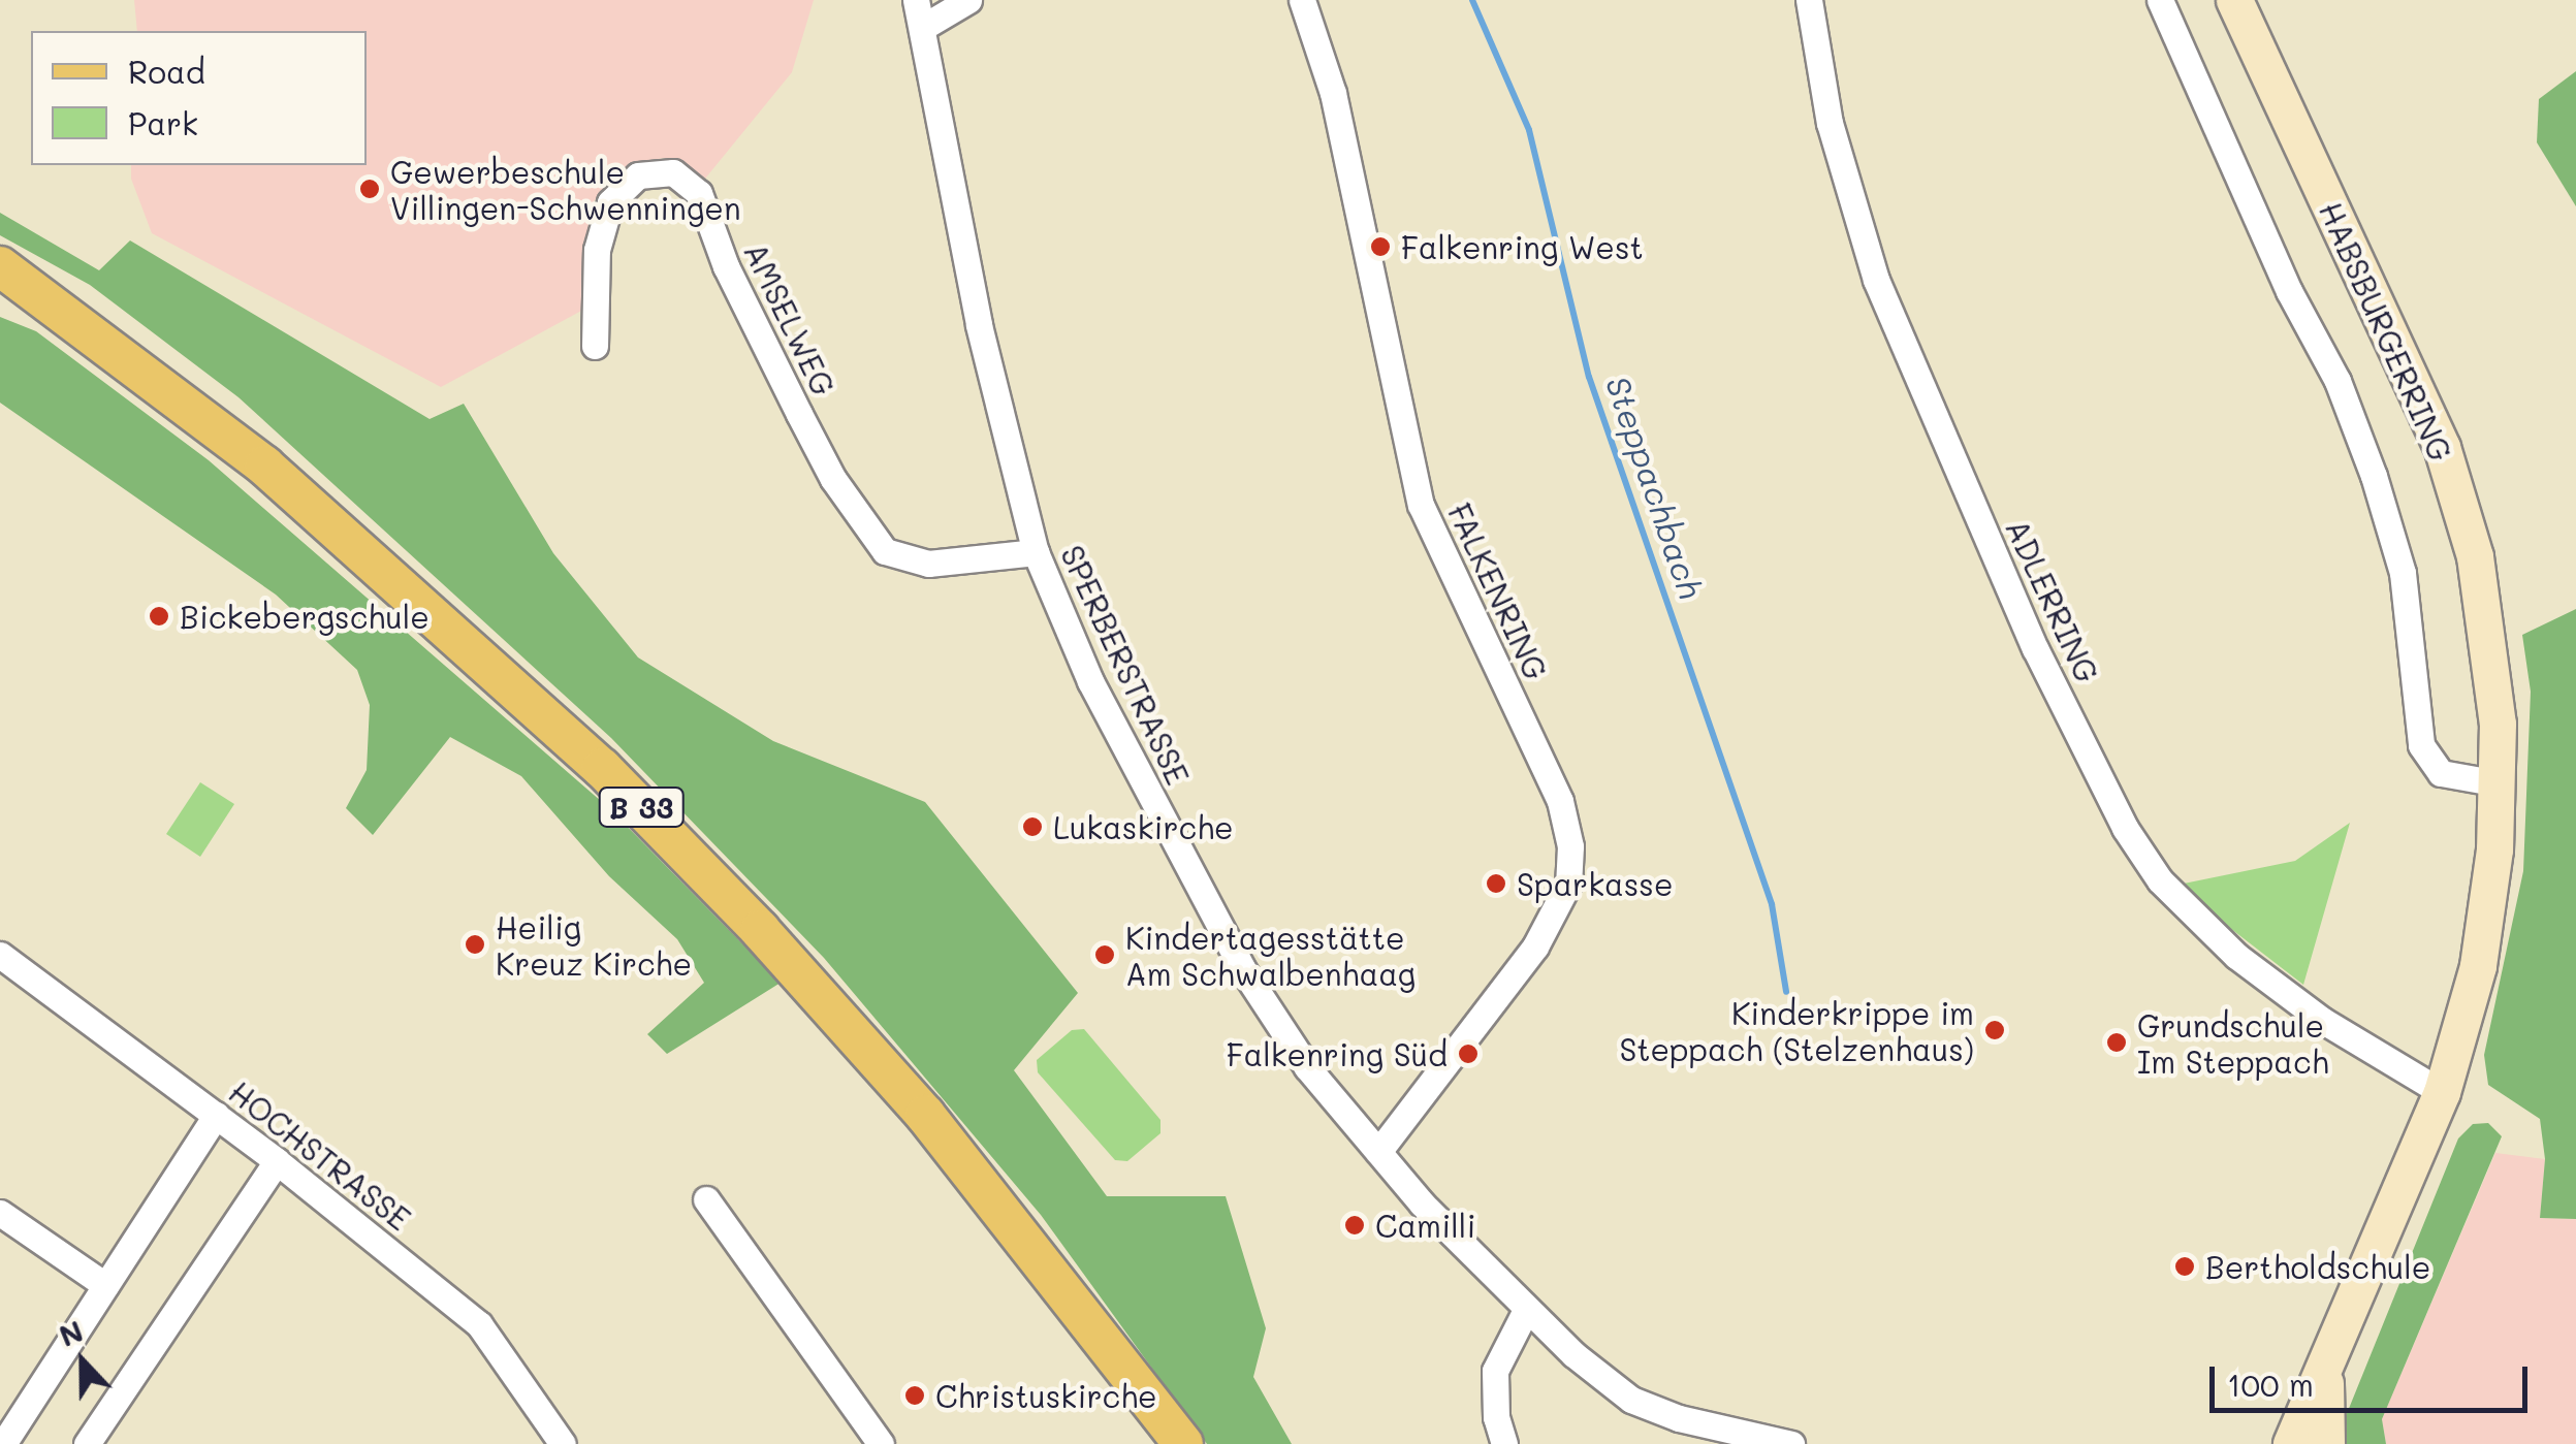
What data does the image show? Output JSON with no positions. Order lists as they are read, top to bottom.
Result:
{
  "streets": {
    "main road": ["B 33"],
    "street": [
      "AMSELWEG",
      "HABSBURGERRING",
      "FALKENRING",
      "ADLERRING",
      "SPERBERSTRASSE",
      "HOCHSTRASSE"
    ]
  },
  "crossings": [
    ["AMSELWEG", "SPERBERSTRASSE"],
    ["HABSBURGERRING", "ADLERRING"],
    ["FALKENRING", "SPERBERSTRASSE"]
  ],
  "water": ["Steppachbach"],
  "places": [
    "Gewerbeschule Villingen-Schwenningen",
    "Falkenring West",
    "Bickebergschule",
    "Lukaskirche",
    "Sparkasse",
    "Heilig Kreuz Kirche",
    "Kindertagesstätte Am Schwalbenhaag",
    "Kinderkrippe im Steppach (Stelzenhaus)",
    "Grundschule Im Steppach",
    "Falkenring Süd",
    "Camilli",
    "Bertholdschule",
    "Christuskirche"
  ],
  "legend": ["Road", "Park"],
  "scale_bar": "100 m",
  "north": "top"
}
